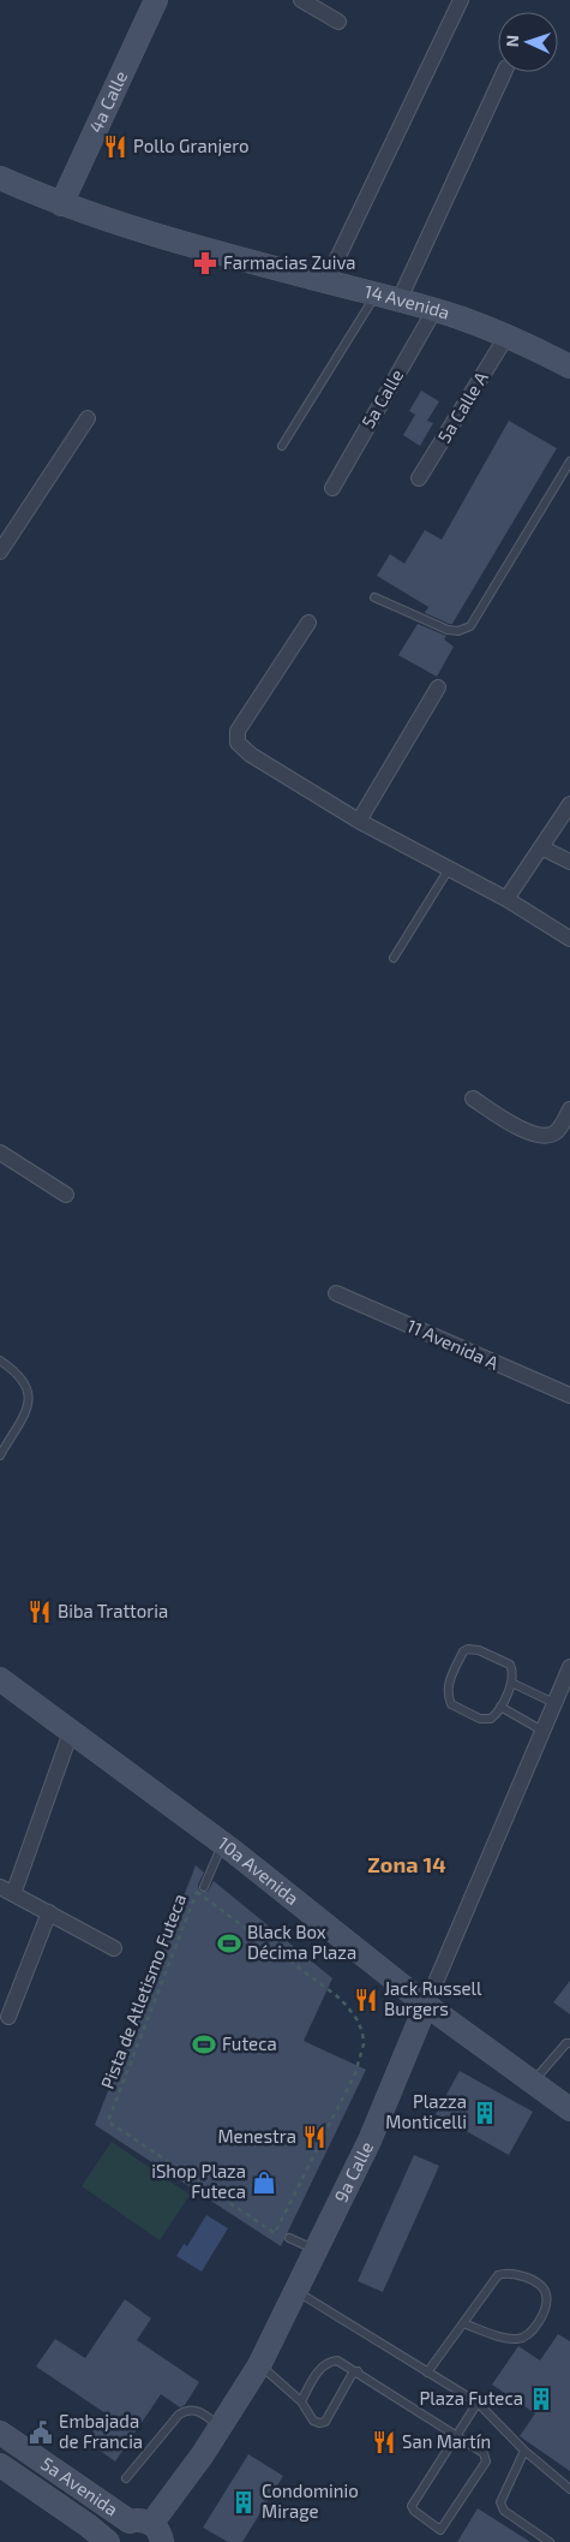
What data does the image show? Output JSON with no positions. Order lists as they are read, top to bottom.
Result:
{
  "streets": {
    "street": [
      "4a Calle",
      "14 Avenida",
      "5a Calle",
      "5a Calle A",
      "11 Avenida A",
      "10a Avenida",
      "9a Calle",
      "5a Avenida"
    ],
    "path": ["Pista de Atletismo Futeca"]
  },
  "crossings": [
    ["4a Calle", "14 Avenida"],
    ["14 Avenida", "5a Calle"],
    ["14 Avenida", "5a Calle A"],
    ["10a Avenida", "9a Calle"],
    ["9a Calle", "5a Avenida"]
  ],
  "districts": ["Zona 14"],
  "places": {
    "restaurant": [
      "Pollo Granjero",
      "Biba Trattoria",
      "Jack Russell Burgers",
      "Menestra",
      "San Martín"
    ],
    "pharmacy": ["Farmacias Zuiva"],
    "sports": ["Black Box Décima Plaza", "Futeca"],
    "building": ["Plazza Monticelli", "Plaza Futeca", "Condominio Mirage"],
    "shop": ["iShop Plaza Futeca"],
    "public building": ["Embajada de Francia"]
  },
  "north": "left"
}
